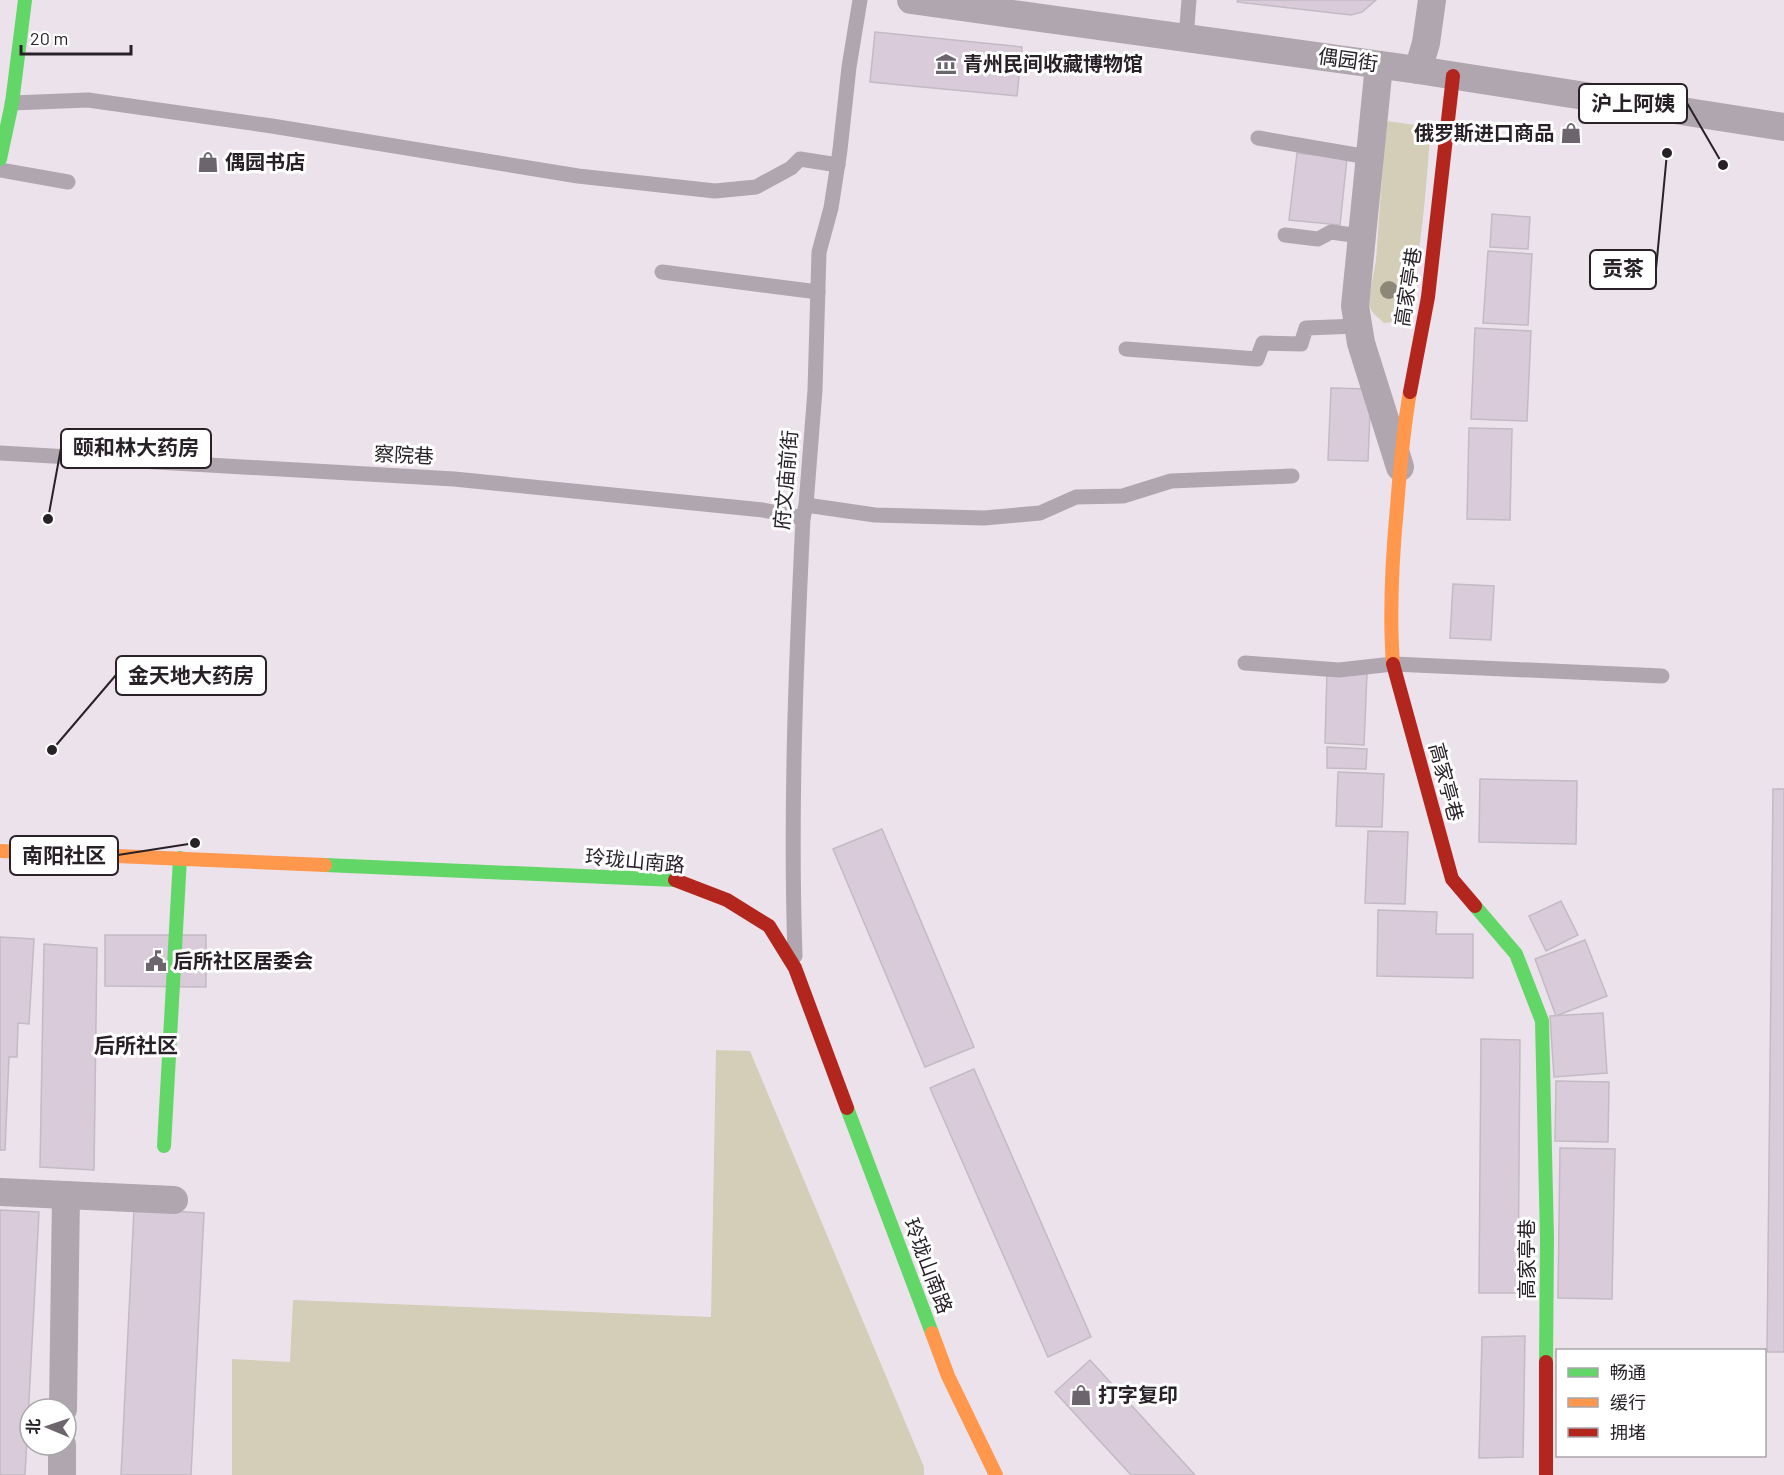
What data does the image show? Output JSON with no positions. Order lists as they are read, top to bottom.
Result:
{
  "streets": {
    "street": ["偶园街", "高家亭巷", "玲珑山南路"],
    "lane": ["察院巷", "府文庙前街"]
  },
  "crossings": [
    ["偶园街", "高家亭巷"],
    ["察院巷", "府文庙前街"],
    ["府文庙前街", "玲珑山南路"]
  ],
  "districts": ["后所社区"],
  "places": {
    "museum": ["青州民间收藏博物馆"],
    "shop": ["俄罗斯进口商品", "偶园书店", "打字复印"],
    "other": [
      "贡茶",
      "沪上阿姨",
      "颐和林大药房",
      "金天地大药房",
      "南阳社区"
    ],
    "public building": ["后所社区居委会"]
  },
  "legend": ["畅通", "缓行", "拥堵"],
  "scale_bar": "20 m",
  "north": "left"
}
